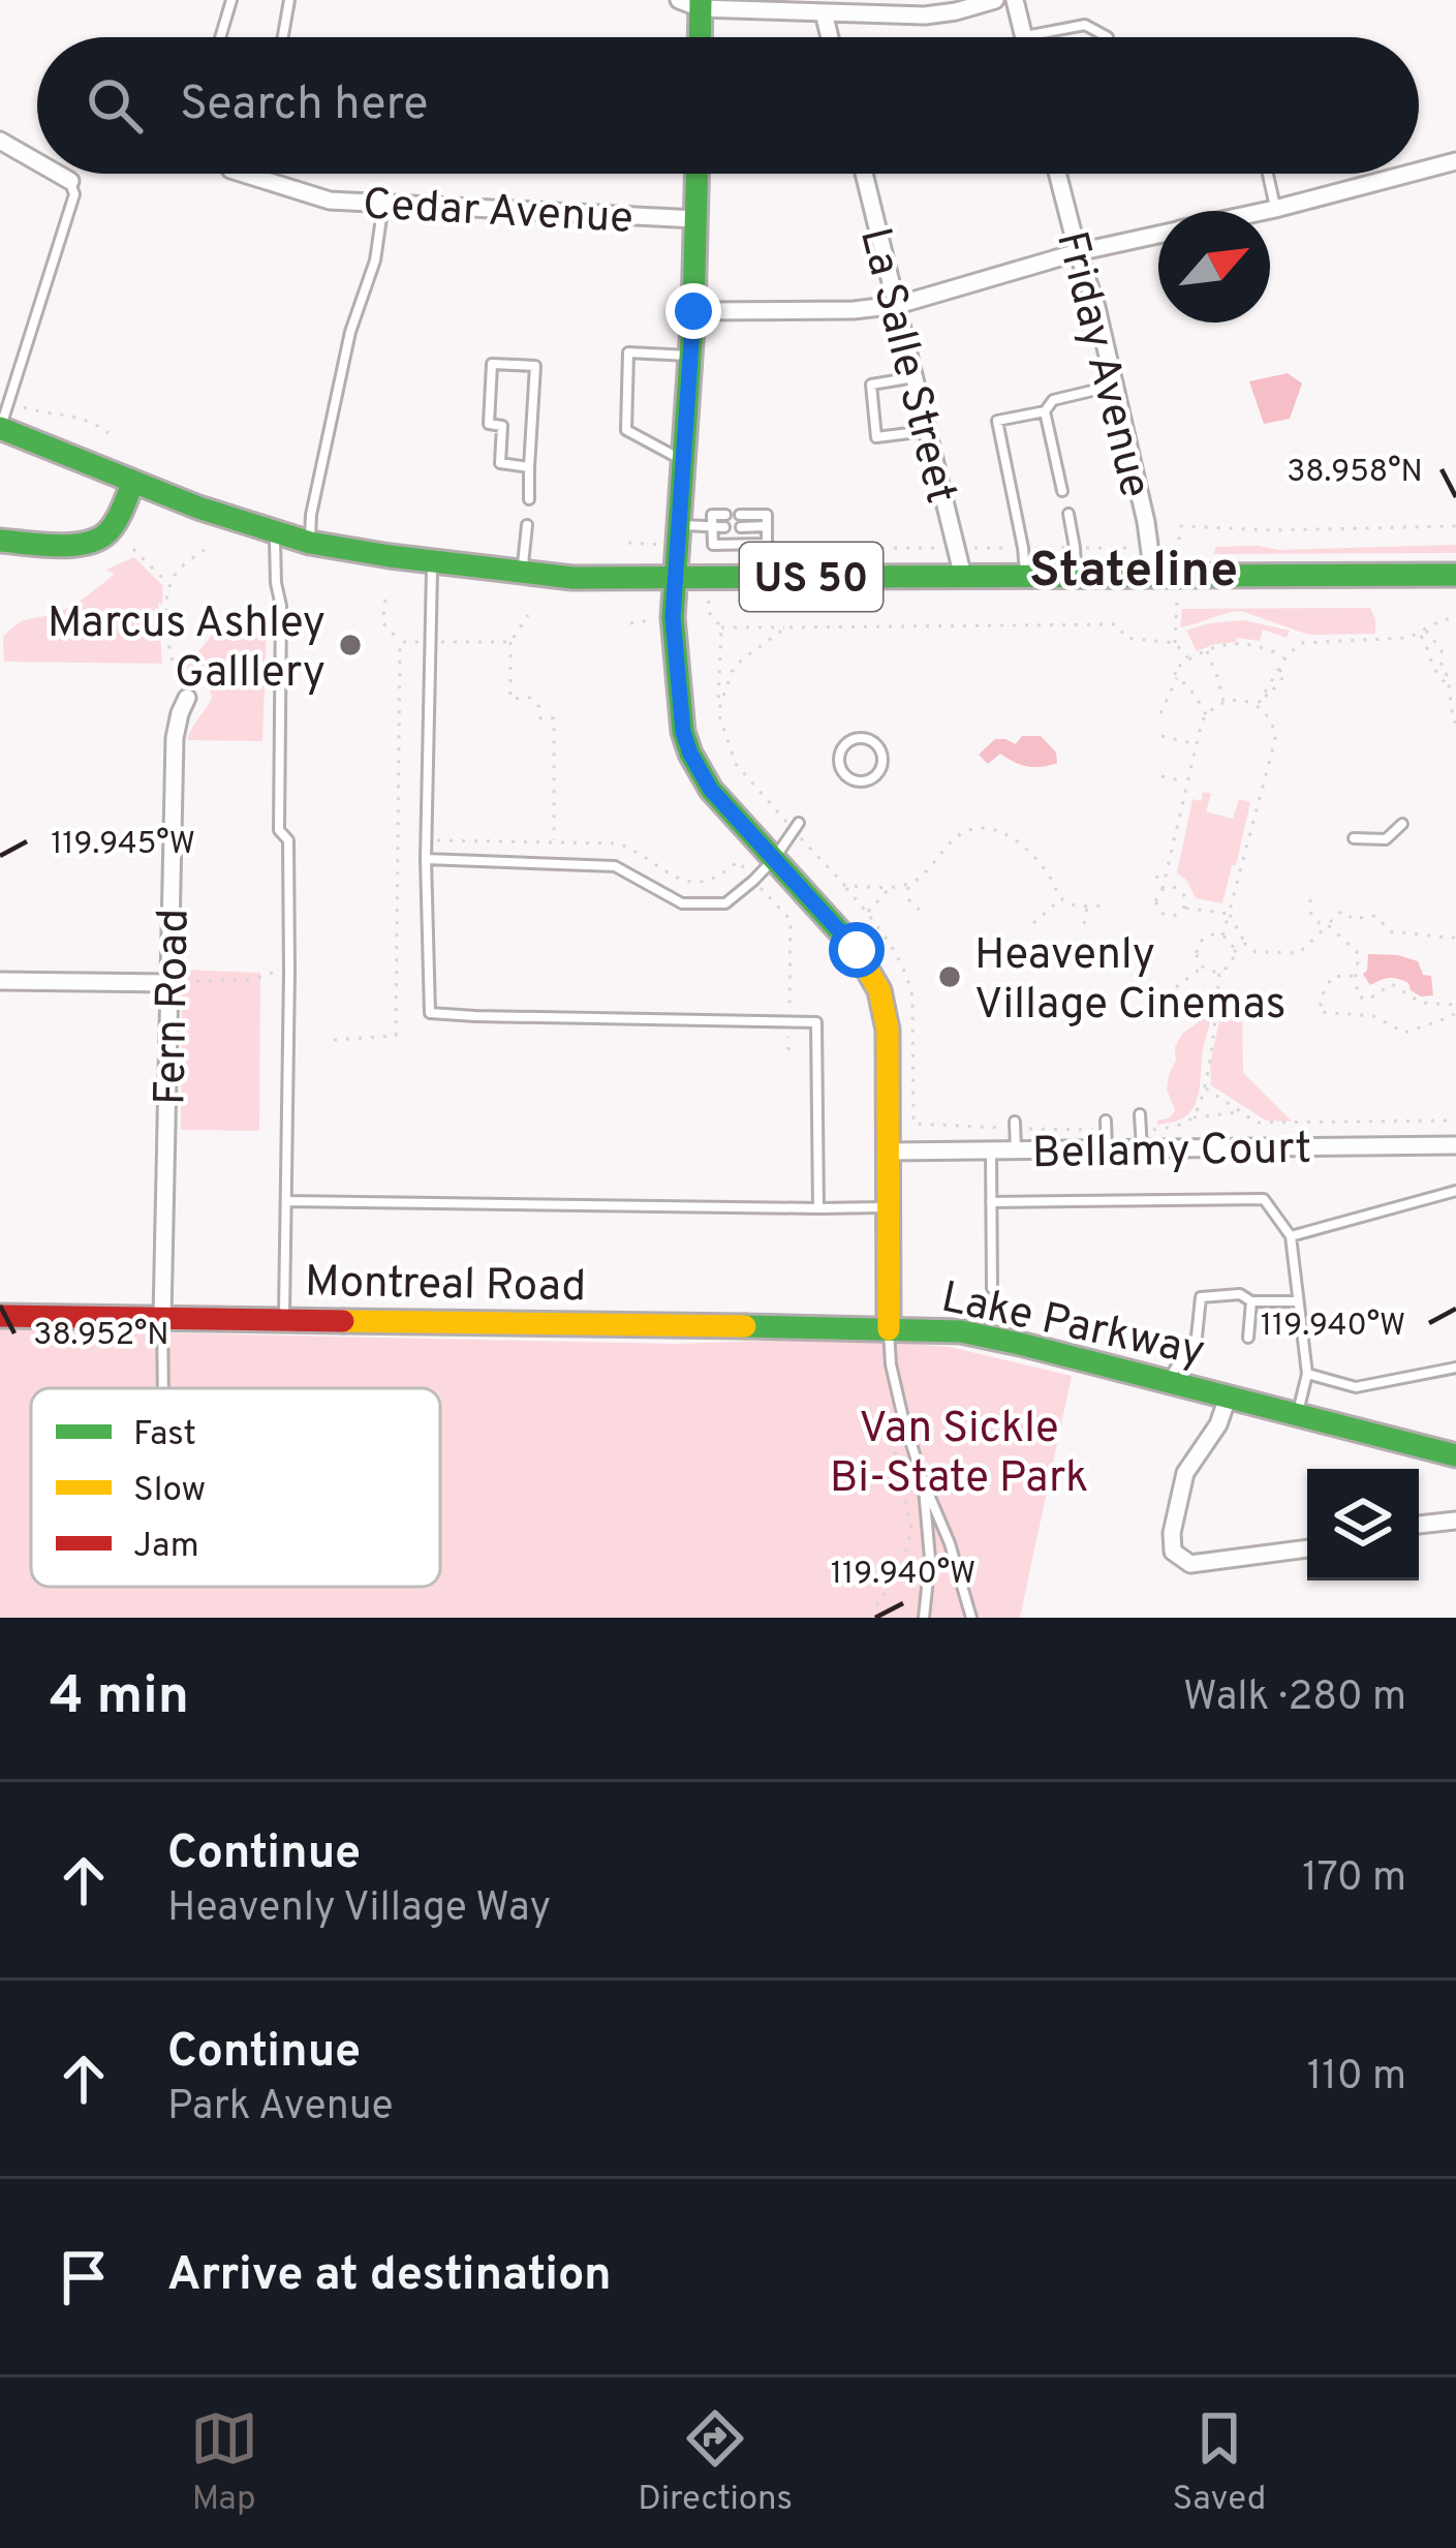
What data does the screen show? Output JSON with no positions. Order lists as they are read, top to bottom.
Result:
{
  "streets": {
    "main road": ["US 50", "Montreal Road", "Lake Parkway"],
    "street": [
      "Cedar Avenue",
      "Friday Avenue",
      "La Salle Street",
      "Fern Road",
      "Bellamy Court"
    ]
  },
  "crossings": [
    ["Friday Avenue", "US 50"],
    ["La Salle Street", "US 50"],
    ["Fern Road", "Montreal Road"],
    ["Montreal Road", "Lake Parkway"]
  ],
  "districts": ["Stateline"],
  "parks": ["Van Sickle Bi-State Park"],
  "places": ["Marcus Ashley Galllery", "Heavenly Village Cinemas"],
  "legend": ["Fast", "Slow", "Jam"],
  "north": "top right",
  "page": {
    "search": "Search here",
    "heading": ["4 min", "Walk · 280 m"],
    "list": [
      ["Continue", "Heavenly Village Way", "170 m"],
      ["Continue", "Park Avenue", "110 m"],
      "Arrive at destination"
    ],
    "nav": ["Map", "Directions", "Saved"]
  },
  "coordinates": [
    "38.958°N",
    "119.945°W",
    "119.940°W",
    "38.952°N"
  ]
}
